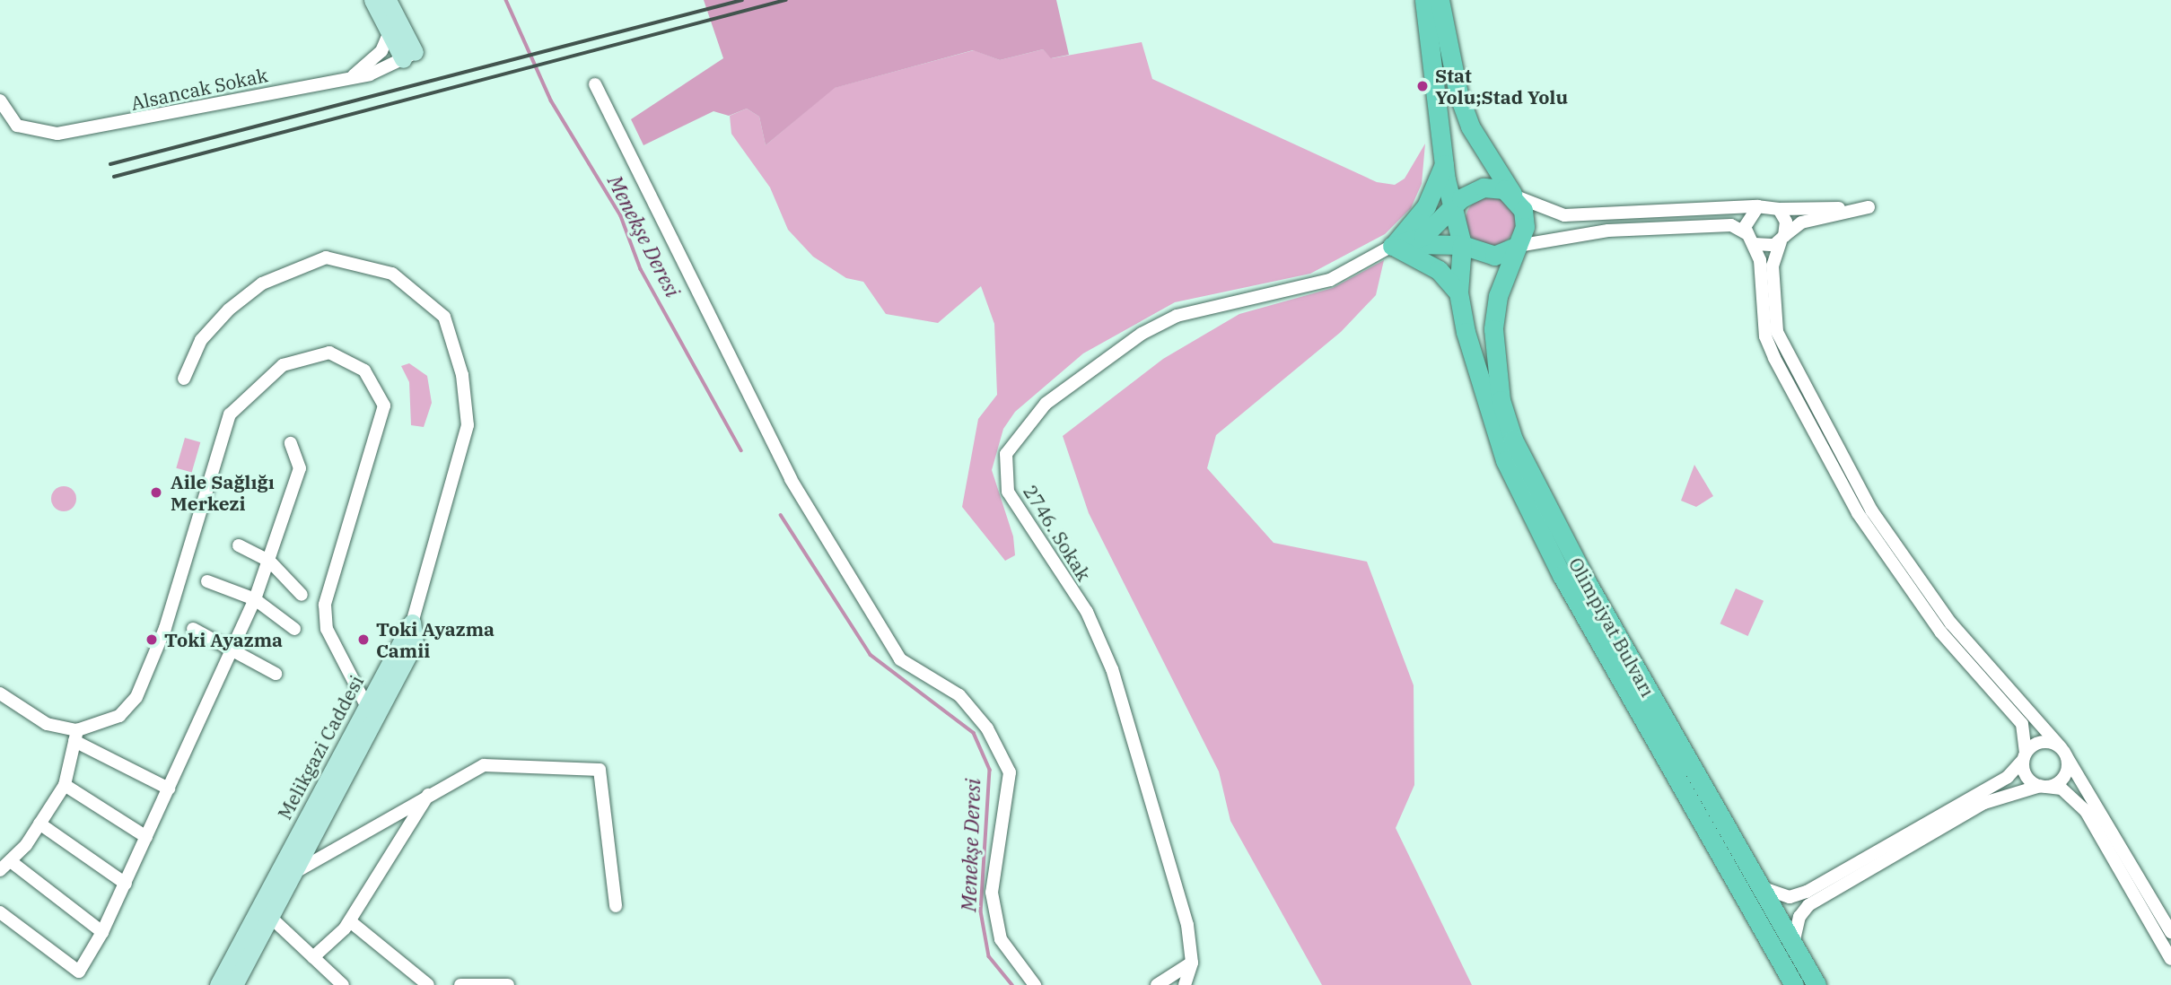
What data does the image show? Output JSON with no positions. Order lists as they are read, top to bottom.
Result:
{
  "streets": {
    "main road": ["Olimpiyat Bulvarı"],
    "street": ["Alsancak Sokak", "2746. Sokak", "Melikgazi Caddesi"]
  },
  "water": ["Menekşe Deresi"],
  "places": [
    "Stat Yolu;Stad Yolu",
    "Aile Sağlığı Merkezi",
    "Toki Ayazma",
    "Toki Ayazma Camii"
  ]
}
